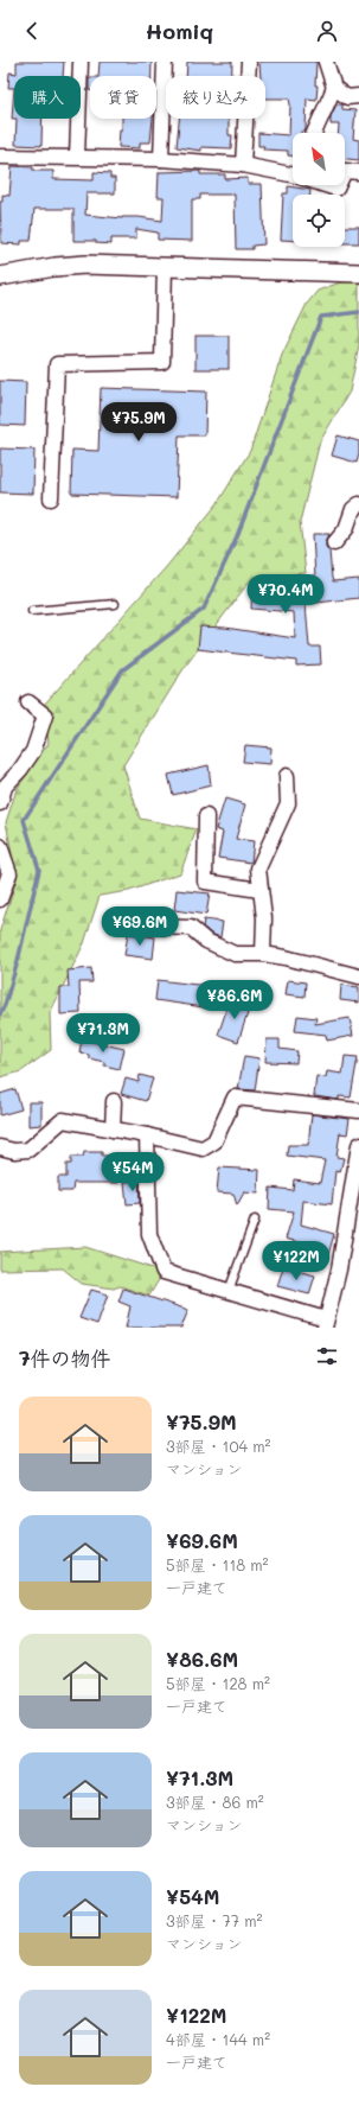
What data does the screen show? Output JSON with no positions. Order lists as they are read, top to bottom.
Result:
{
  "north": "top left",
  "page": {
    "header": "Homiq",
    "chip": ["購入", "賃貸", "絞り込み"],
    "price": [
      "¥75.9M",
      "¥70.4M",
      "¥69.6M",
      "¥86.6M",
      "¥71.3M",
      "¥54M",
      "¥122M"
    ],
    "heading": "7件の物件",
    "list": [
      {
        "name": "¥75.9M",
        "note": "3部屋 · 104 m² · マンション"
      },
      {
        "name": "¥69.6M",
        "note": "5部屋 · 118 m² · 一戸建て"
      },
      {
        "name": "¥86.6M",
        "note": "5部屋 · 128 m² · 一戸建て"
      },
      {
        "name": "¥71.3M",
        "note": "3部屋 · 86 m² · マンション"
      },
      {
        "name": "¥54M",
        "note": "3部屋 · 77 m² · マンション"
      },
      {
        "name": "¥122M",
        "note": "4部屋 · 144 m² · 一戸建て"
      }
    ]
  }
}
